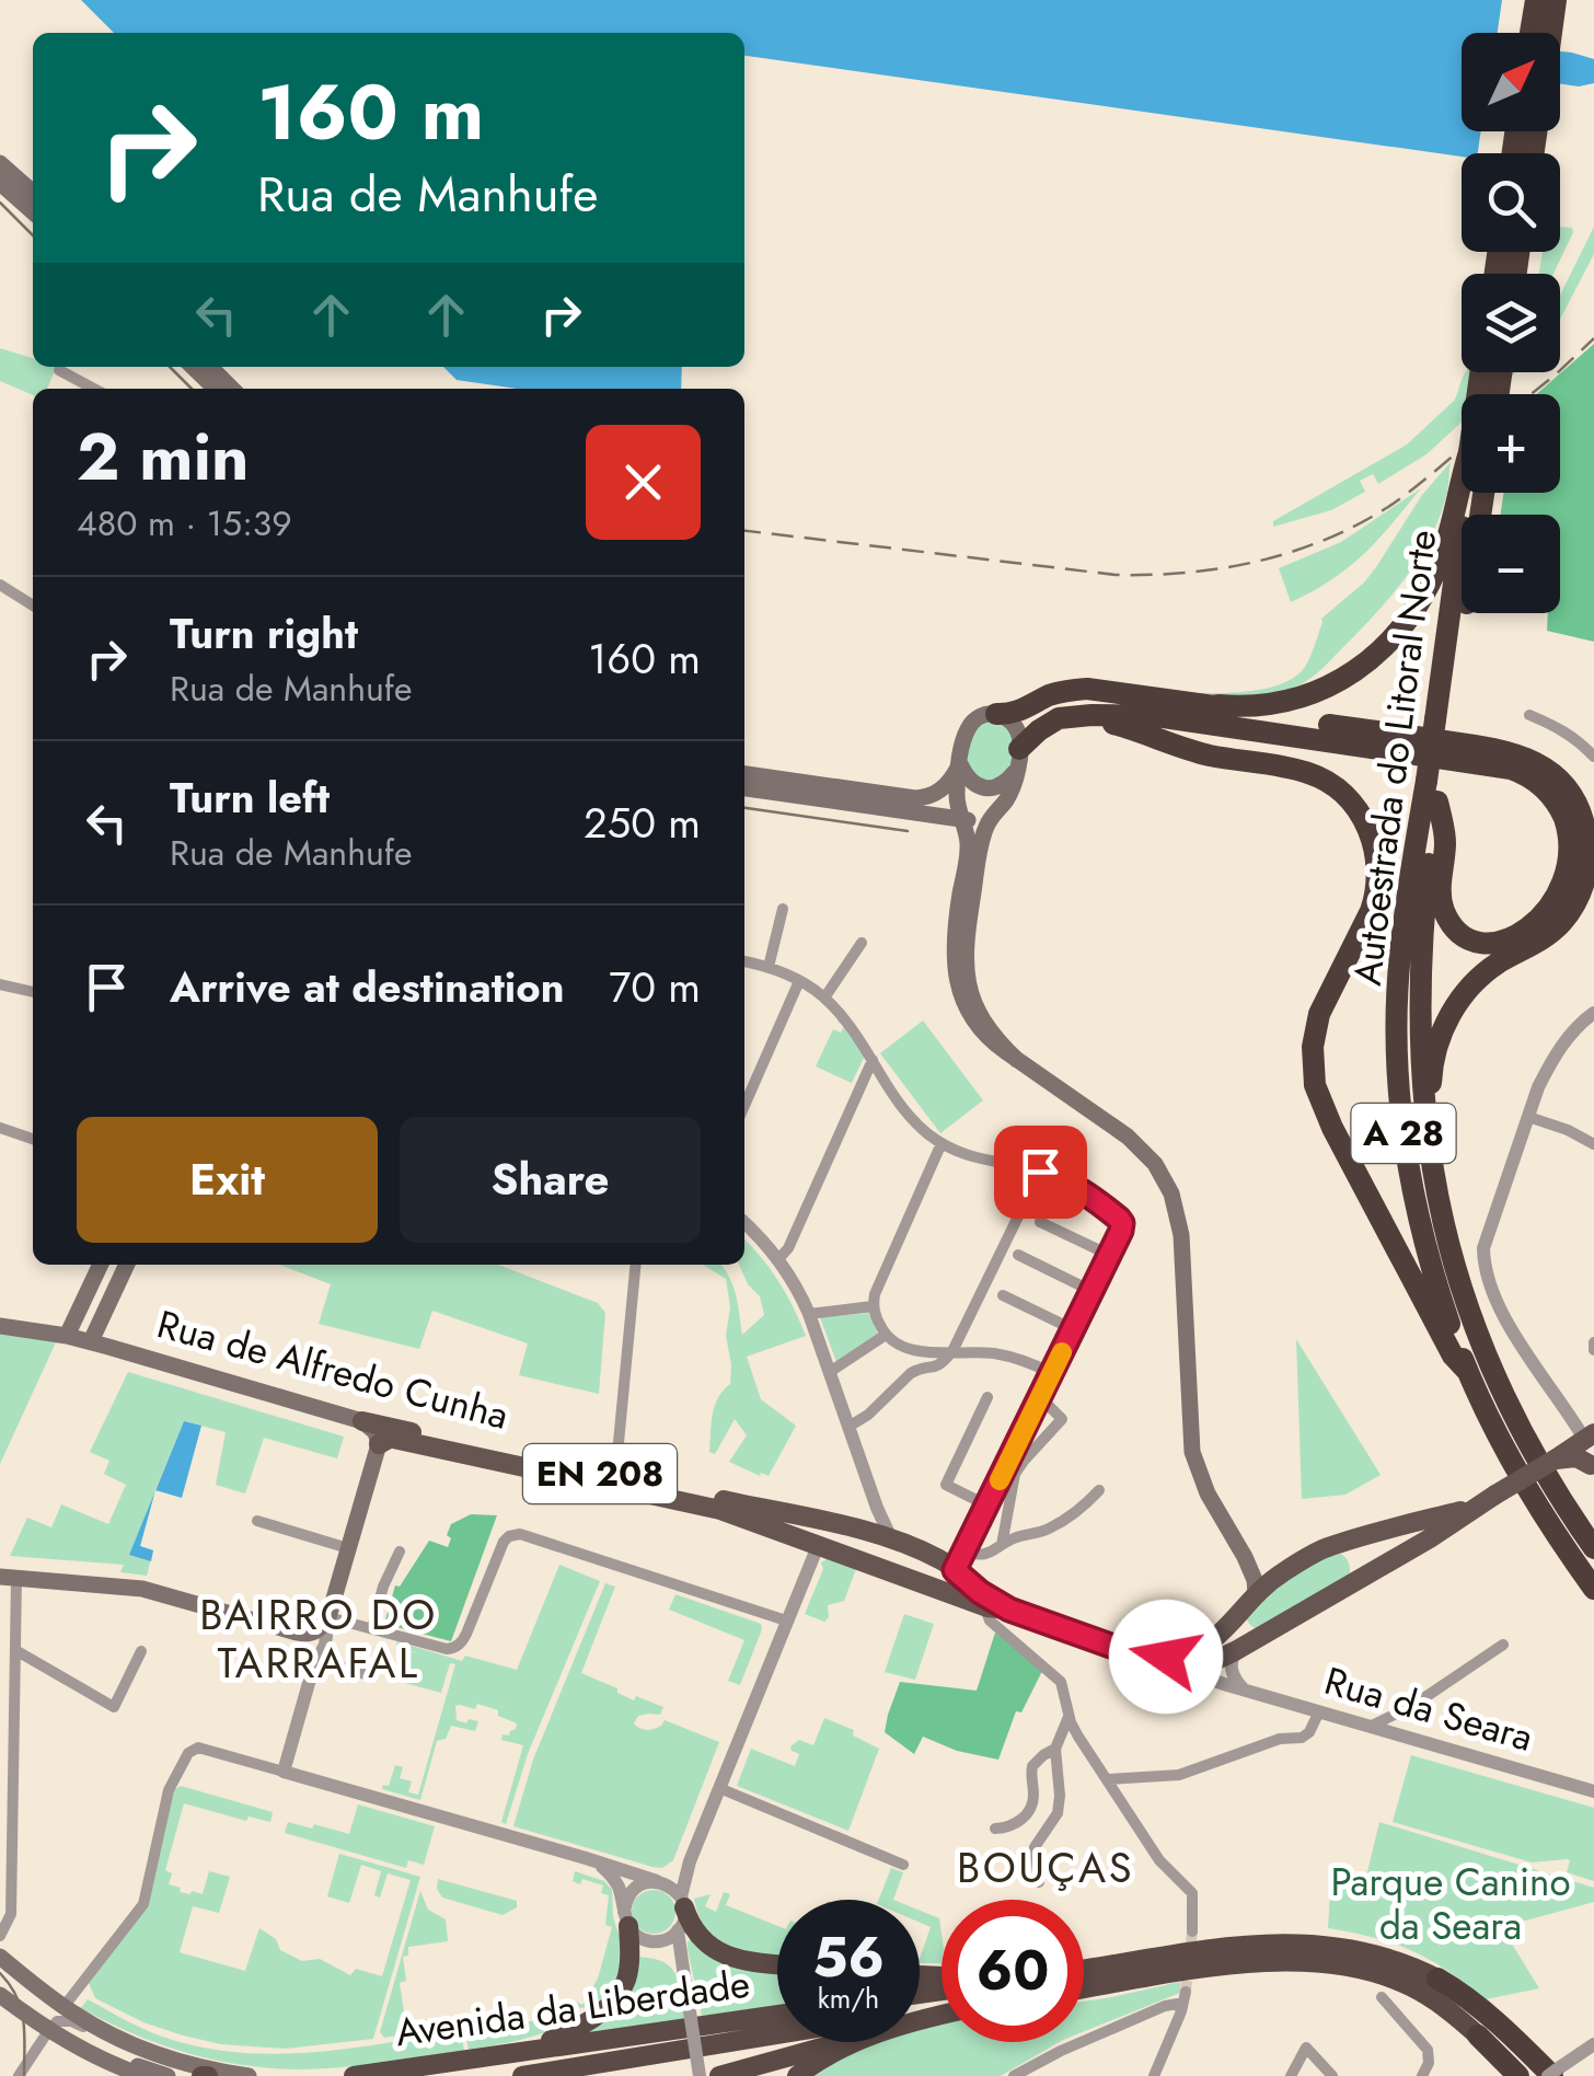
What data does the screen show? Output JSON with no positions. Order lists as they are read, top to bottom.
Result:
{
  "streets": {
    "highway": ["Autoestrada do Litoral Norte", "A 28", "Avenida da Liberdade"],
    "main road": ["Rua de Alfredo Cunha", "EN 208"],
    "street": ["Rua da Seara"]
  },
  "districts": ["BAIRRO DO TARRAFAL", "BOUÇAS"],
  "parks": ["Parque Canino da Seara"],
  "north": "top right",
  "page": {
    "map_buttons": ["+", "−"],
    "turn": ["160 m", "Rua de Manhufe"],
    "heading": ["2 min", "480 m · 15:39"],
    "list": [
      {
        "name": "Turn right",
        "note": "Rua de Manhufe",
        "value": "160 m"
      },
      {
        "name": "Turn left",
        "note": "Rua de Manhufe",
        "value": "250 m"
      },
      {
        "name": "Arrive at destination",
        "value": "70 m"
      }
    ],
    "buttons": ["Exit", "Share"],
    "speed": "56 km/h",
    "limit": "60"
  }
}
